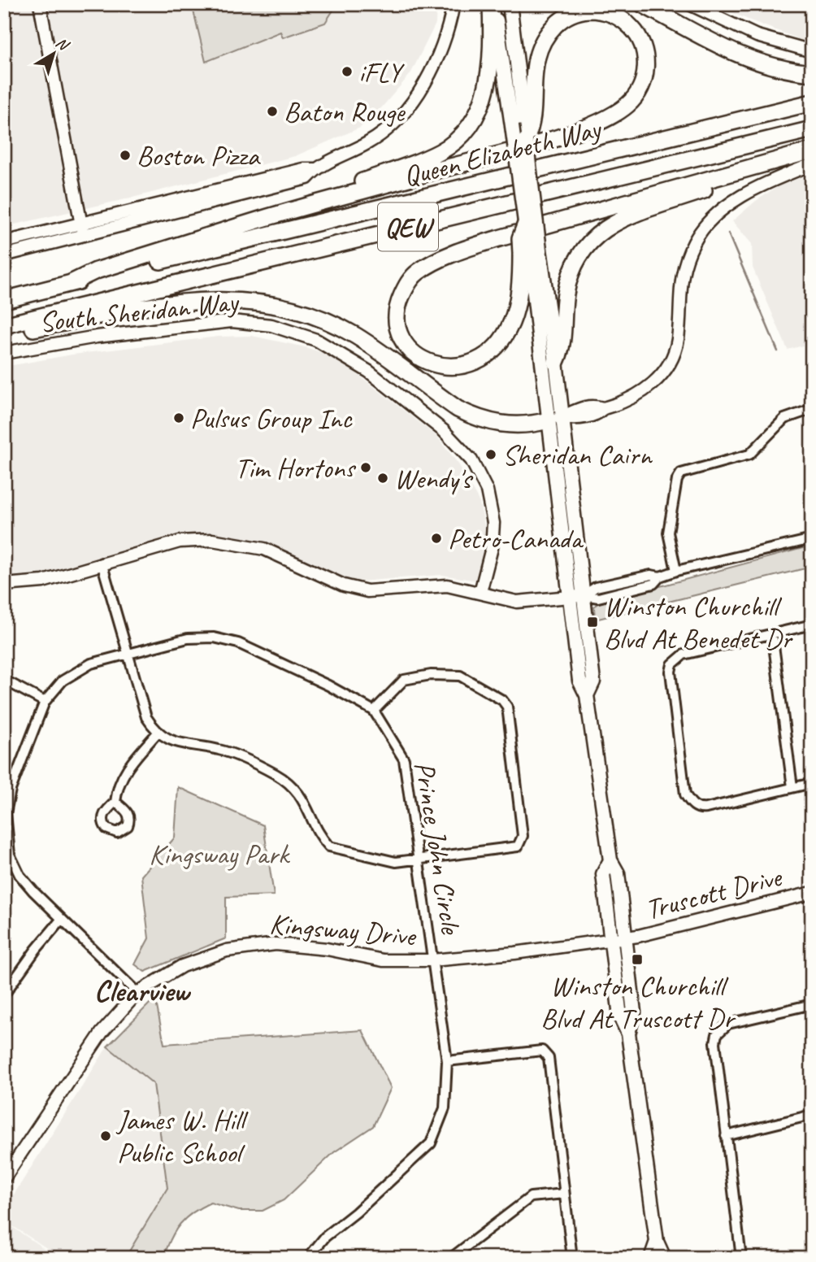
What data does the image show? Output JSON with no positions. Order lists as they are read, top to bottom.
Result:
{
  "streets": {
    "highway": ["Queen Elizabeth Way", "QEW"],
    "street": [
      "South Sheridan Way",
      "Prince John Circle",
      "Truscott Drive",
      "Kingsway Drive"
    ]
  },
  "crossings": [
    ["Prince John Circle", "Kingsway Drive"],
    ["Truscott Drive", "Kingsway Drive"]
  ],
  "districts": ["Clearview"],
  "parks": ["Kingsway Park"],
  "places": {
    "other": [
      "iFLY",
      "Baton Rouge",
      "Boston Pizza",
      "Pulsus Group Inc",
      "Sheridan Cairn",
      "Tim Hortons",
      "Wendy's",
      "Petro-Canada",
      "James W. Hill Public School"
    ],
    "transit": ["Winston Churchill Blvd At Benedet Dr", "Winston Churchill Blvd At Truscott Dr"]
  },
  "north": "top right"
}
